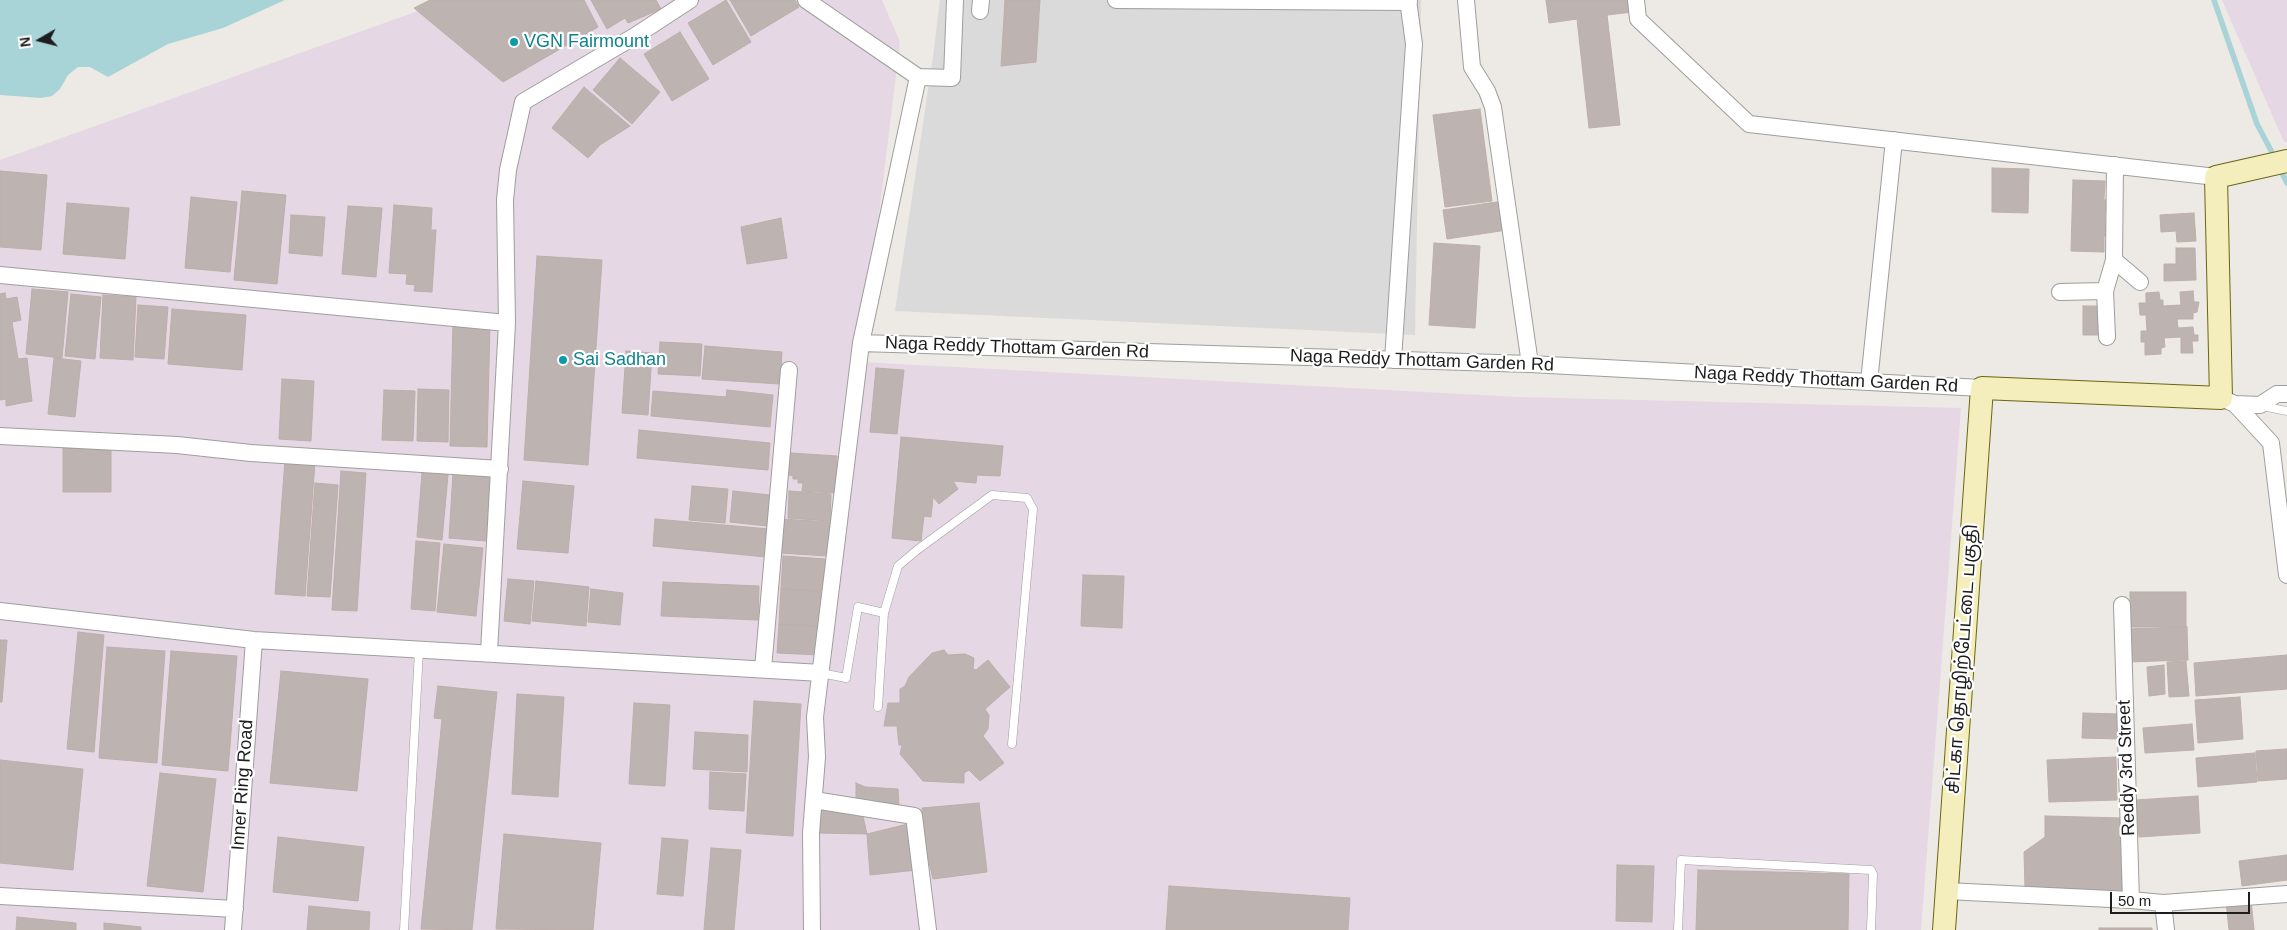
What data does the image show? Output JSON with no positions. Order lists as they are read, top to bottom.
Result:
{
  "streets": {
    "street": [
      "Naga Reddy Thottam Garden Rd",
      "சிட்கா தொழிற்பேட்டை பகுதி",
      "Reddy 3rd Street",
      "Inner Ring Road"
    ]
  },
  "crossings": [
    ["Naga Reddy Thottam Garden Rd", "சிட்கா தொழிற்பேட்டை பகுதி"]
  ],
  "places": ["VGN Fairmount", "Sai Sadhan"],
  "scale_bar": "50 m",
  "north": "left"
}
